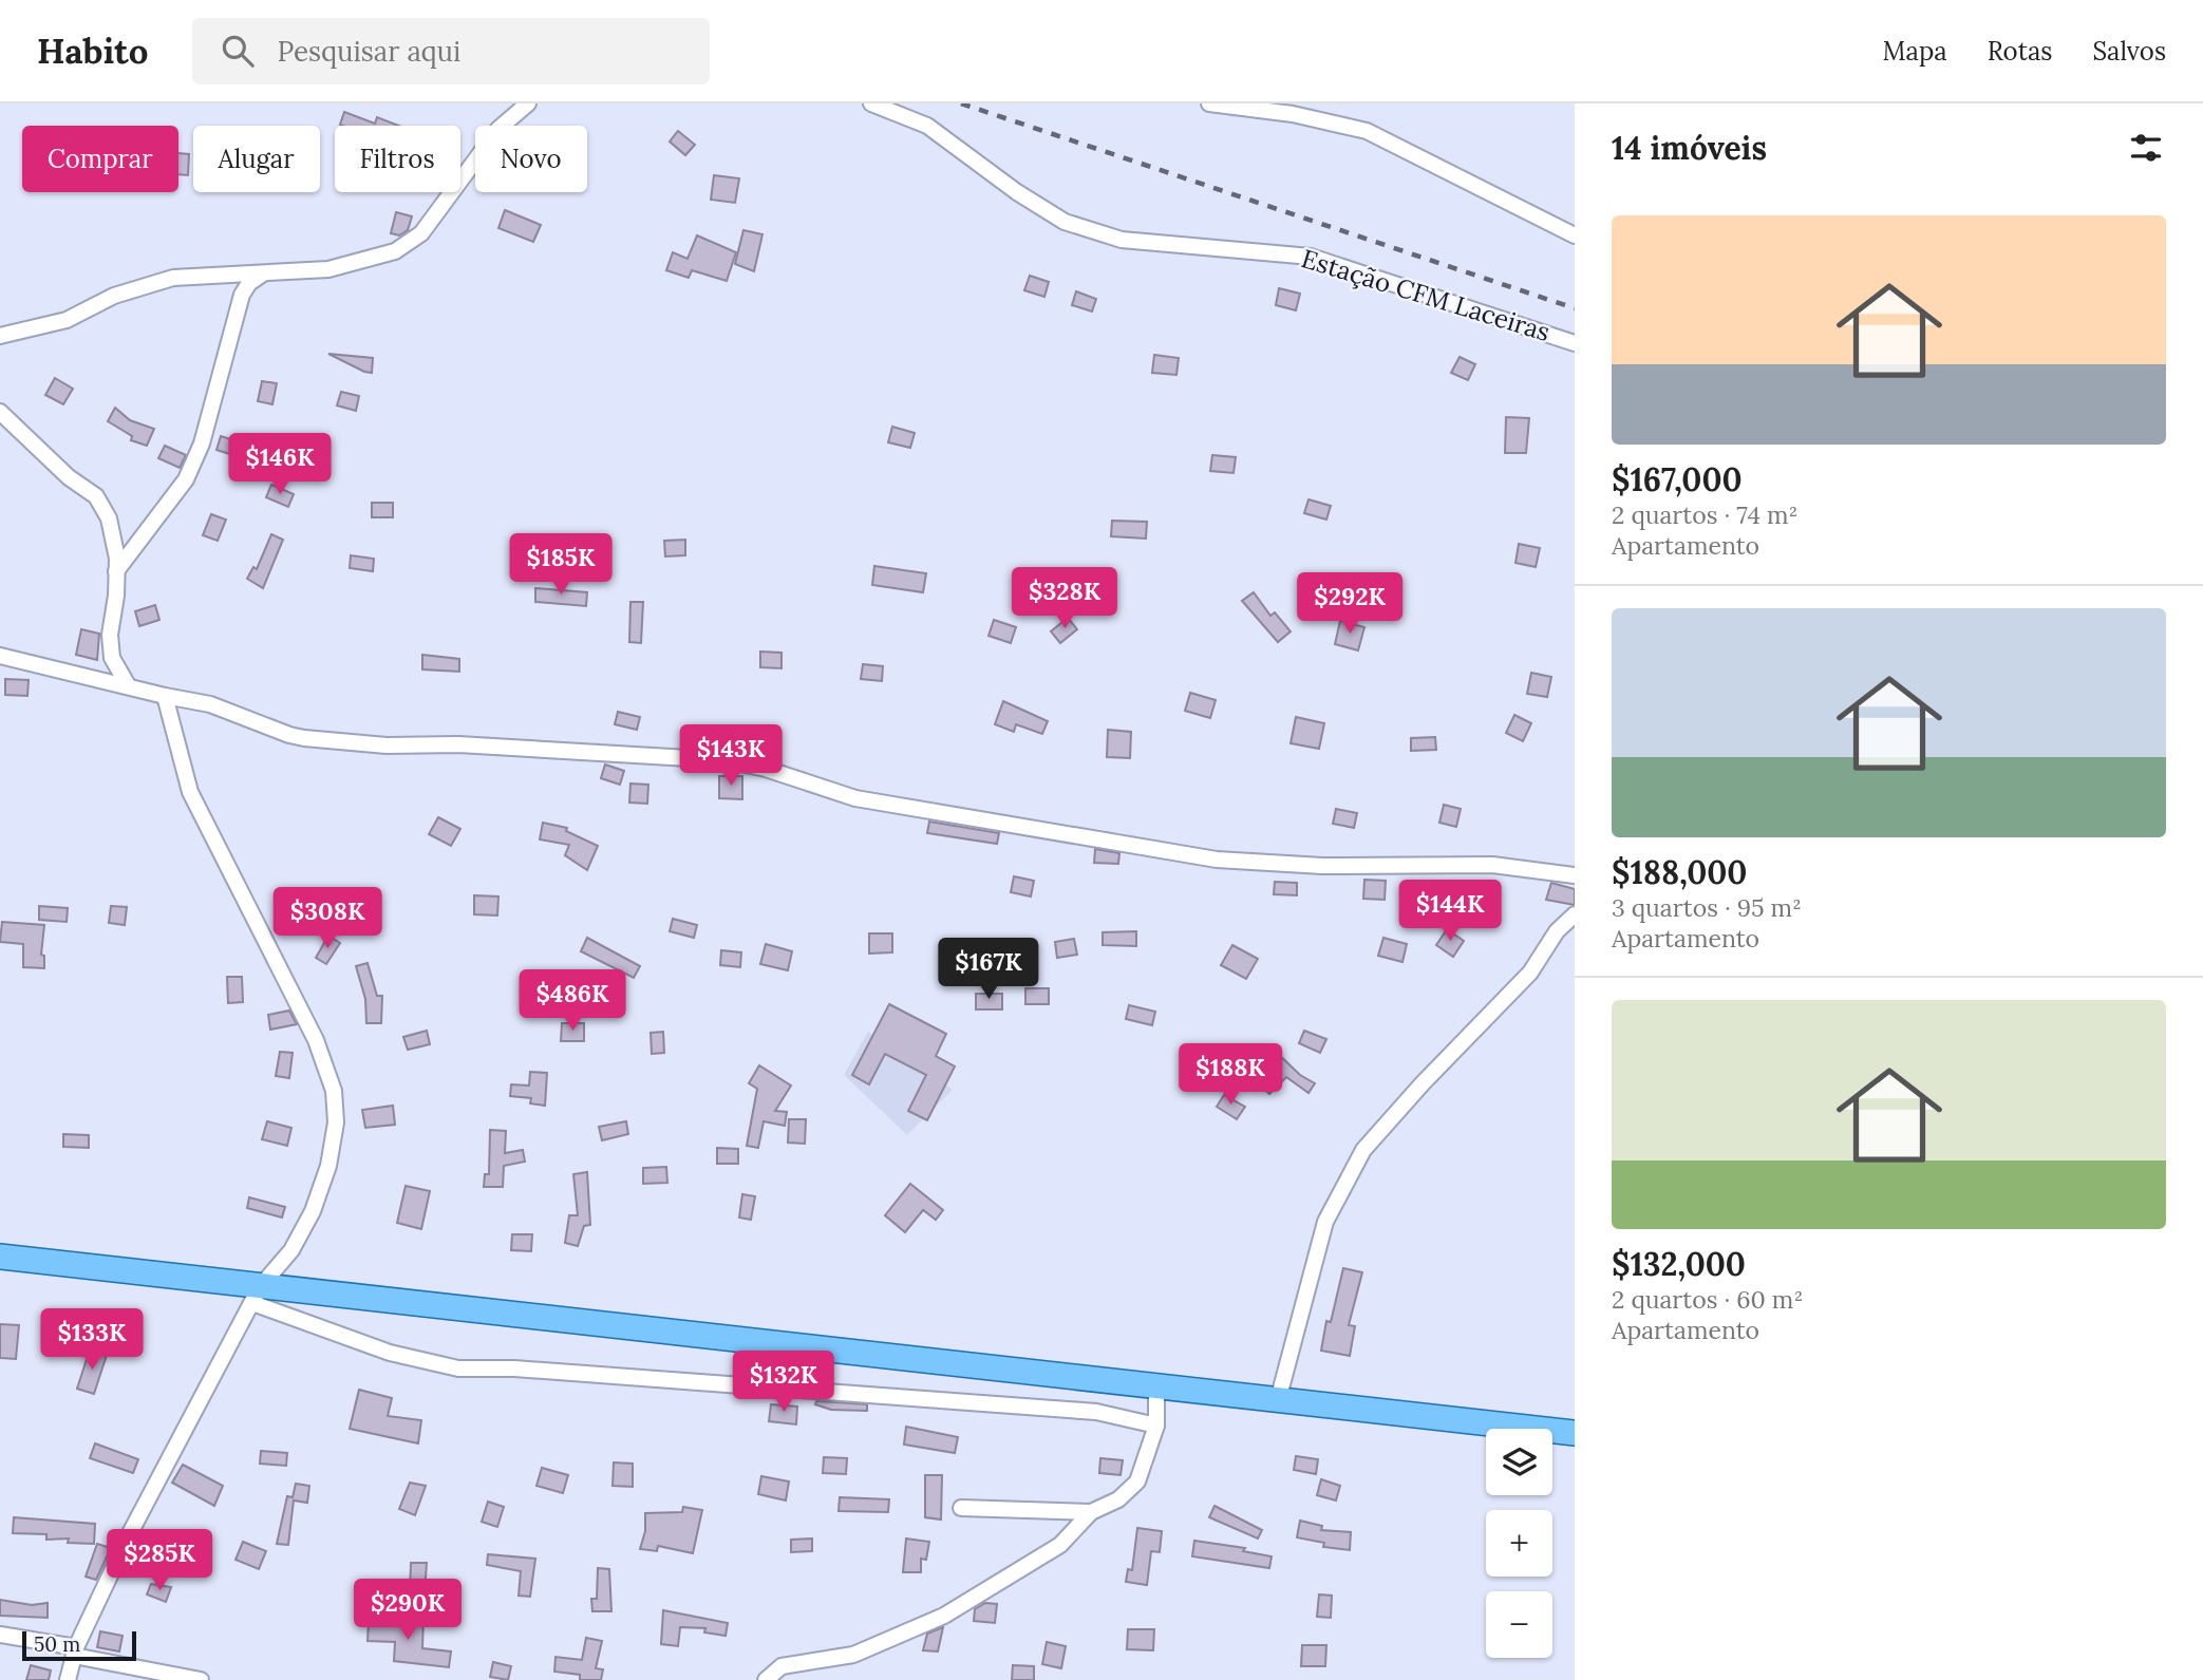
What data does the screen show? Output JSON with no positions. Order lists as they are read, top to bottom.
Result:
{
  "streets": {
    "street": ["Estação CFM Laceiras"]
  },
  "scale_bar": "50 m",
  "page": {
    "header": "Habito",
    "search": "Pesquisar aqui",
    "nav": ["Mapa", "Rotas", "Salvos"],
    "heading": "14 imóveis",
    "chip": [
      "Comprar",
      "Alugar",
      "Filtros",
      "Novo"
    ],
    "list": [
      {
        "name": "$167,000",
        "note": "2 quartos · 74 m² · Apartamento"
      },
      {
        "name": "$188,000",
        "note": "3 quartos · 95 m² · Apartamento"
      },
      {
        "name": "$132,000",
        "note": "2 quartos · 60 m² · Apartamento"
      }
    ],
    "price": [
      "$146K",
      "$185K",
      "$328K",
      "$292K",
      "$143K",
      "$144K",
      "$308K",
      "$167K",
      "$486K",
      "$188K",
      "$133K",
      "$132K",
      "$285K",
      "$290K"
    ],
    "map_buttons": ["+", "−"],
    "scale": "50 m"
  }
}
